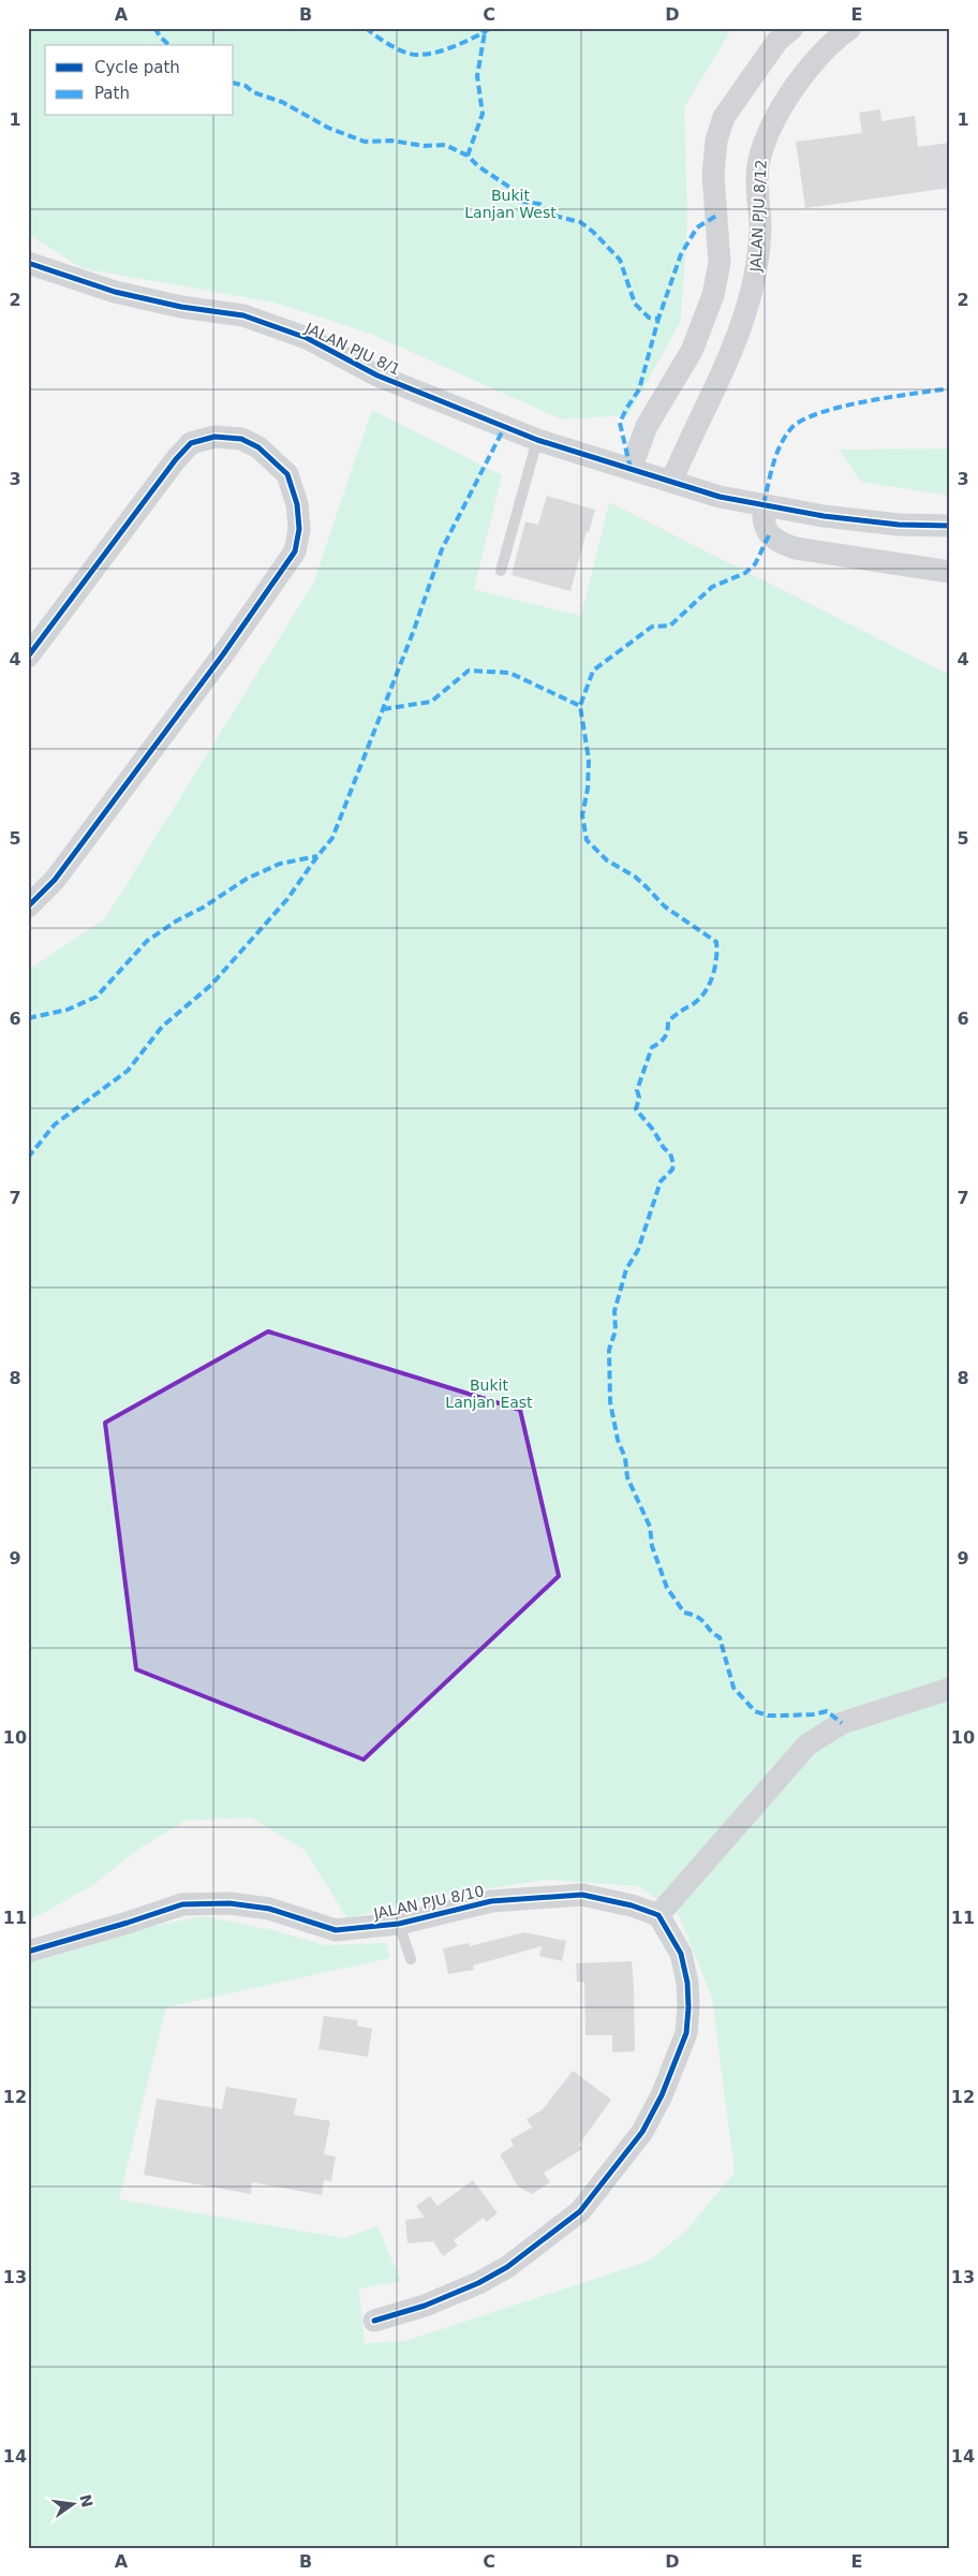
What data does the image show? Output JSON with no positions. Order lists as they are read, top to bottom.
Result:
{
  "streets": {
    "street": ["JALAN PJU 8/12", "JALAN PJU 8/1", "JALAN PJU 8/10"]
  },
  "crossings": [
    ["JALAN PJU 8/12", "JALAN PJU 8/1"]
  ],
  "parks": ["Bukit Lanjan West", "Bukit Lanjan East"],
  "legend": ["Cycle path", "Path"],
  "north": "right",
  "grid": {
    "columns": [
      "A",
      "B",
      "C",
      "D",
      "E"
    ],
    "rows": [
      "1",
      "2",
      "3",
      "4",
      "5",
      "6",
      "7",
      "8",
      "9",
      "10",
      "11",
      "12",
      "13",
      "14"
    ]
  }
}
